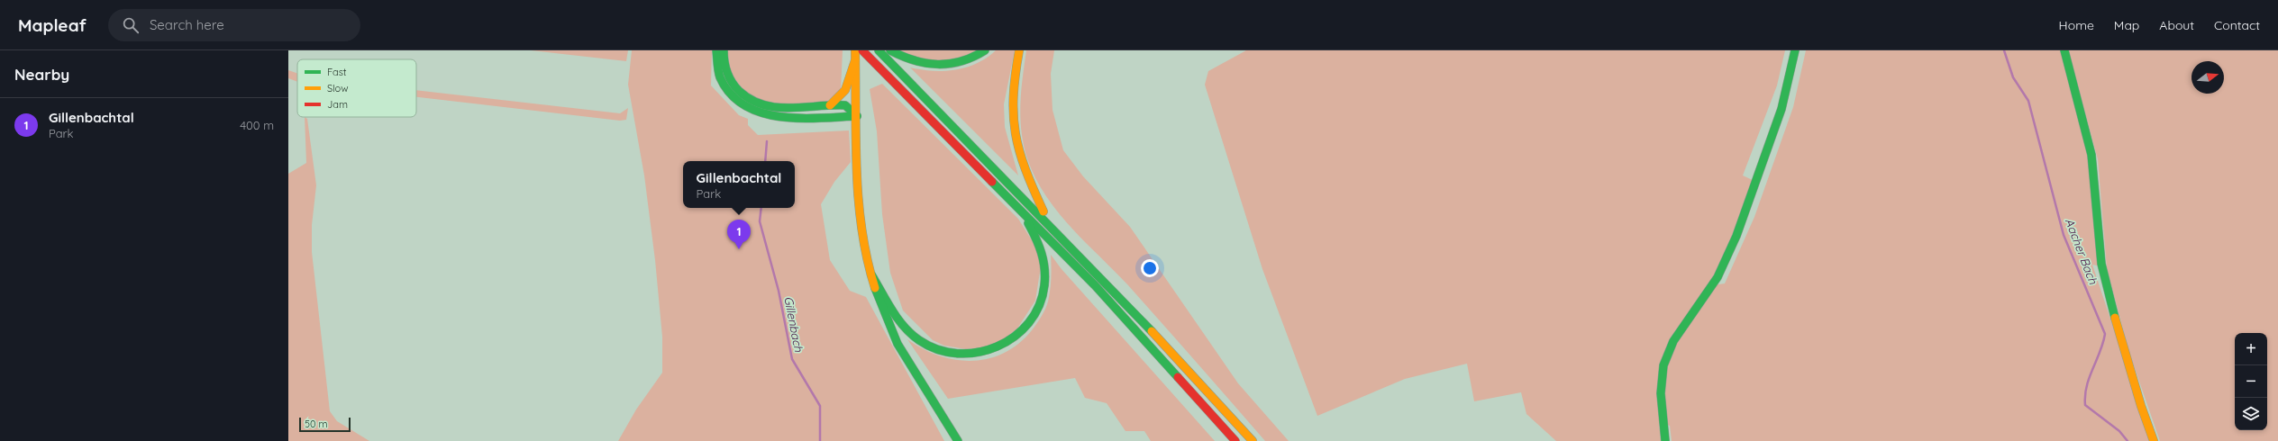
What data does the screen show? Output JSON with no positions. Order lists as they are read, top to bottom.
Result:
{
  "water": ["Aacher Bach", "Gillenbach"],
  "legend": ["Fast", "Slow", "Jam"],
  "scale_bar": "50 m",
  "north": "right",
  "page": {
    "header": "Mapleaf",
    "search": "Search here",
    "nav": [
      "Home",
      "Map",
      "About",
      "Contact"
    ],
    "heading": "Nearby",
    "list": [
      {
        "mark": "1",
        "name": "Gillenbachtal",
        "note": "Park",
        "value": "400 m"
      }
    ],
    "popup": ["Gillenbachtal", "Park"],
    "pins": "1",
    "map_buttons": ["+", "−"],
    "scale": "50 m"
  }
}
